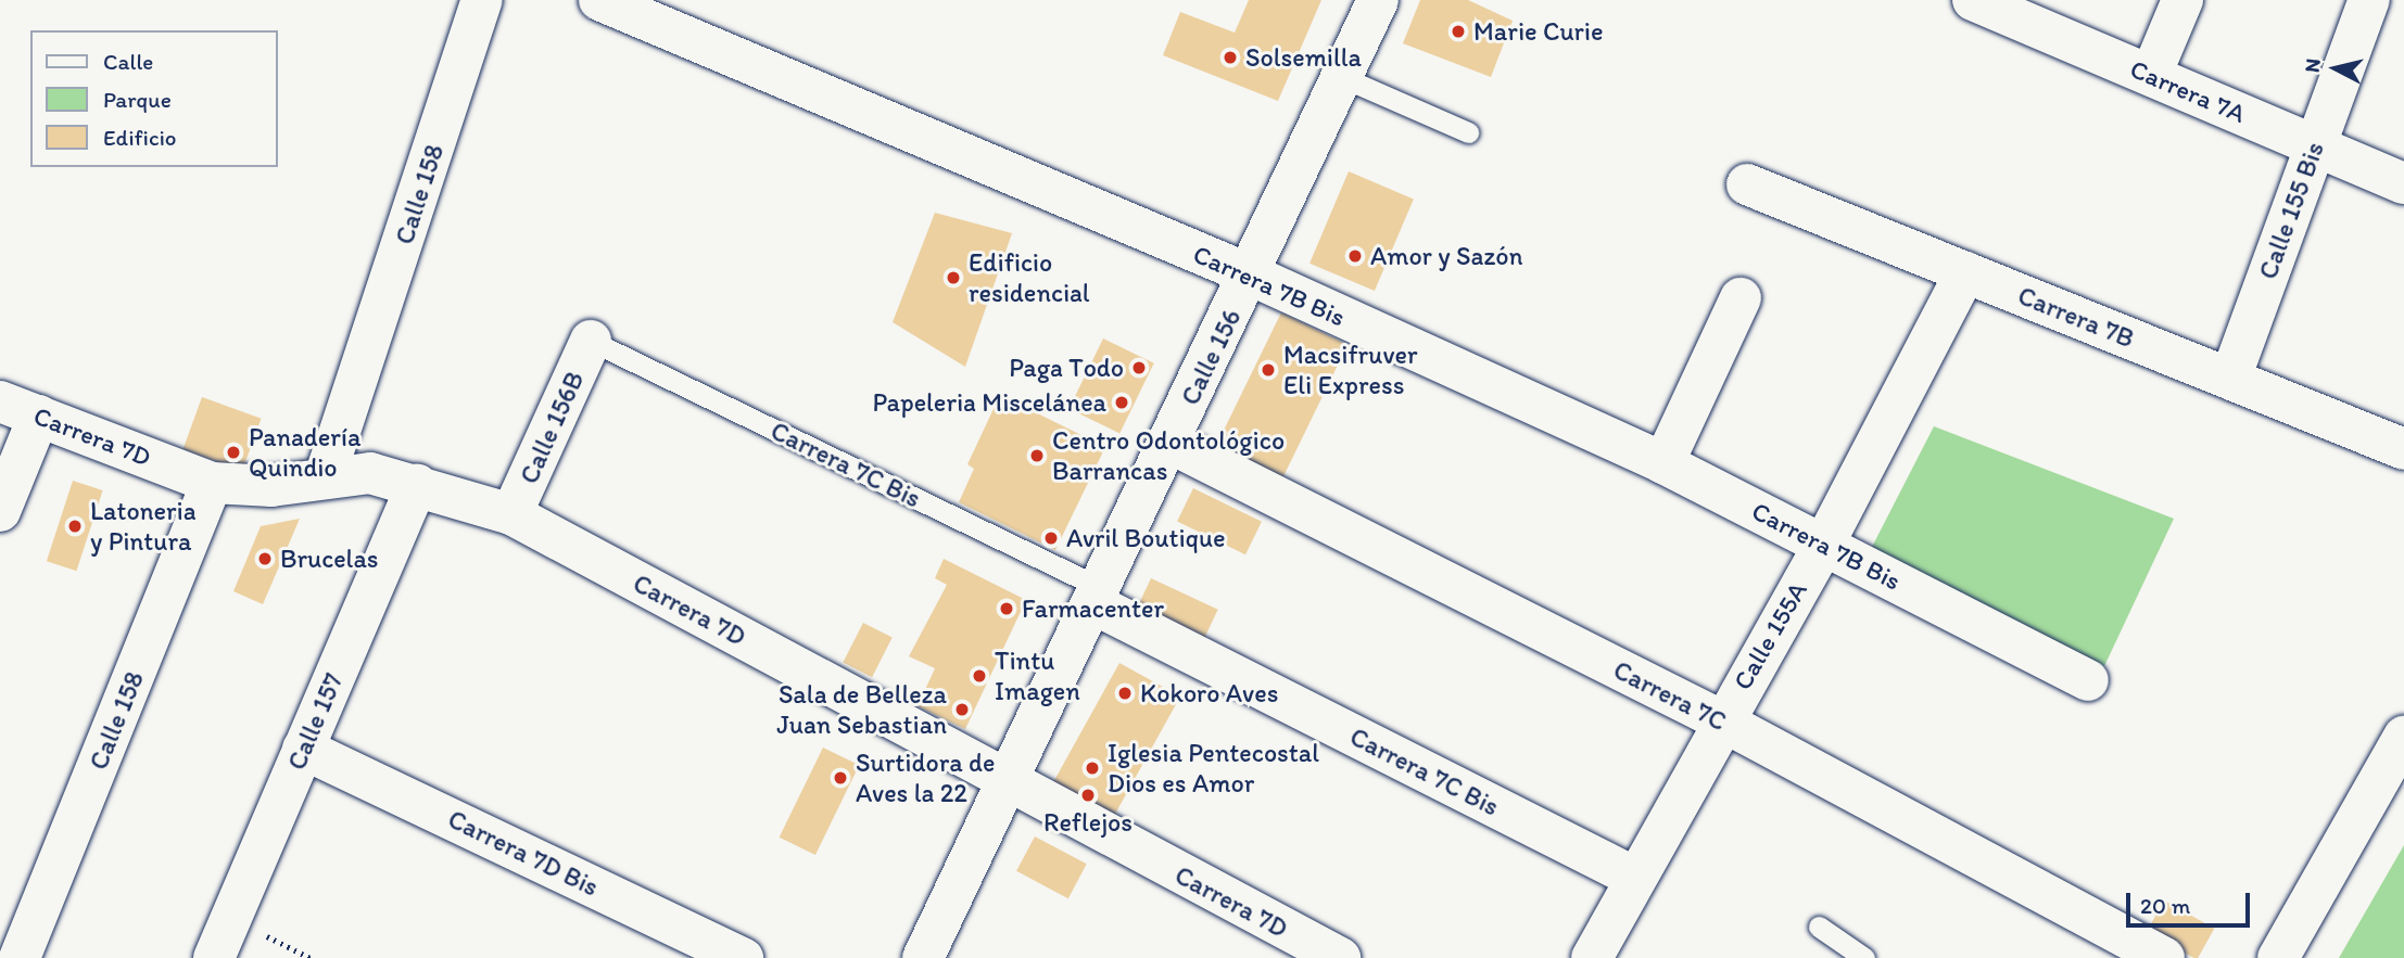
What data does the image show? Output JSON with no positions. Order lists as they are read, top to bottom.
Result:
{
  "streets": {
    "street": [
      "Carrera 7A",
      "Calle 158",
      "Calle 155 Bis",
      "Carrera 7B Bis",
      "Carrera 7B",
      "Calle 156",
      "Calle 156B",
      "Carrera 7D",
      "Carrera 7C Bis",
      "Calle 155A",
      "Carrera 7C",
      "Calle 157",
      "Carrera 7D Bis"
    ]
  },
  "crossings": [
    ["Carrera 7A", "Calle 155 Bis"],
    ["Calle 158", "Carrera 7D"],
    ["Calle 155 Bis", "Carrera 7B"],
    ["Carrera 7B Bis", "Calle 156"],
    ["Carrera 7B Bis", "Calle 155A"],
    ["Carrera 7B", "Calle 155A"],
    ["Calle 156", "Carrera 7D"],
    ["Calle 156", "Carrera 7C Bis"],
    ["Calle 156", "Carrera 7C"],
    ["Calle 156B", "Carrera 7D"],
    ["Calle 156B", "Carrera 7C Bis"],
    ["Carrera 7D", "Calle 157"],
    ["Carrera 7C Bis", "Calle 155A"],
    ["Calle 155A", "Carrera 7C"],
    ["Calle 157", "Carrera 7D Bis"]
  ],
  "places": [
    "Marie Curie",
    "Solsemilla",
    "Amor y Sazón",
    "Edificio residencial",
    "Paga Todo",
    "Macsifruver Eli Express",
    "Papeleria Miscelánea",
    "Panadería Quindio",
    "Centro Odontológico Barrancas",
    "Latoneria y Pintura",
    "Avril Boutique",
    "Brucelas",
    "Farmacenter",
    "Tintu Imagen",
    "Kokoro Aves",
    "Sala de Belleza Juan Sebastian",
    "Iglesia Pentecostal Dios es Amor",
    "Surtidora de Aves la 22",
    "Reflejos"
  ],
  "legend": ["Calle", "Parque", "Edificio"],
  "scale_bar": "20 m",
  "north": "left"
}
